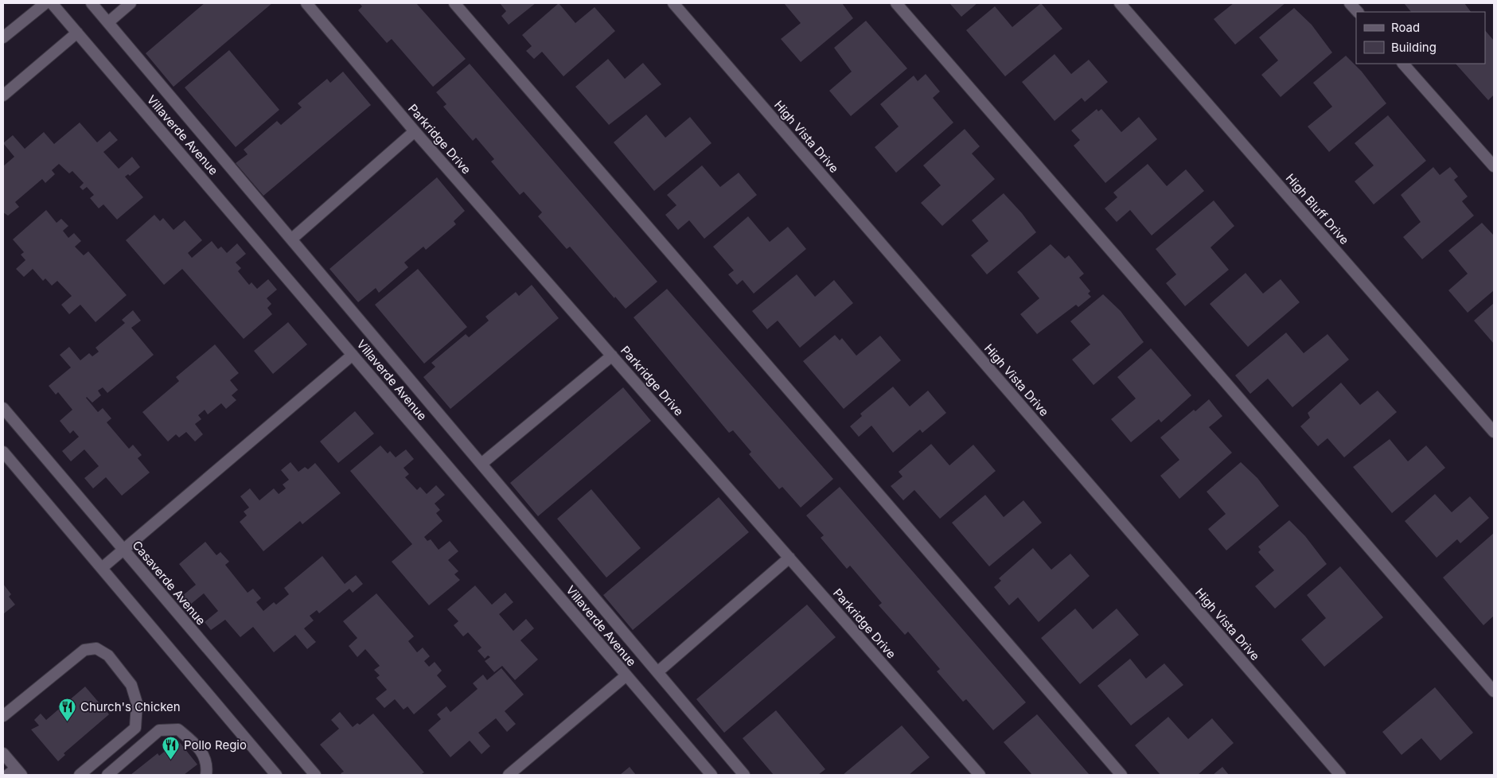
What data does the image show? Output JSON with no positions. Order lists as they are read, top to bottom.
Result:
{
  "streets": {
    "street": [
      "Villaverde Avenue",
      "High Vista Drive",
      "Parkridge Drive",
      "High Bluff Drive",
      "Casaverde Avenue"
    ]
  },
  "places": {
    "restaurant": ["Church's Chicken", "Pollo Regio"]
  },
  "legend": ["Road", "Building"]
}
